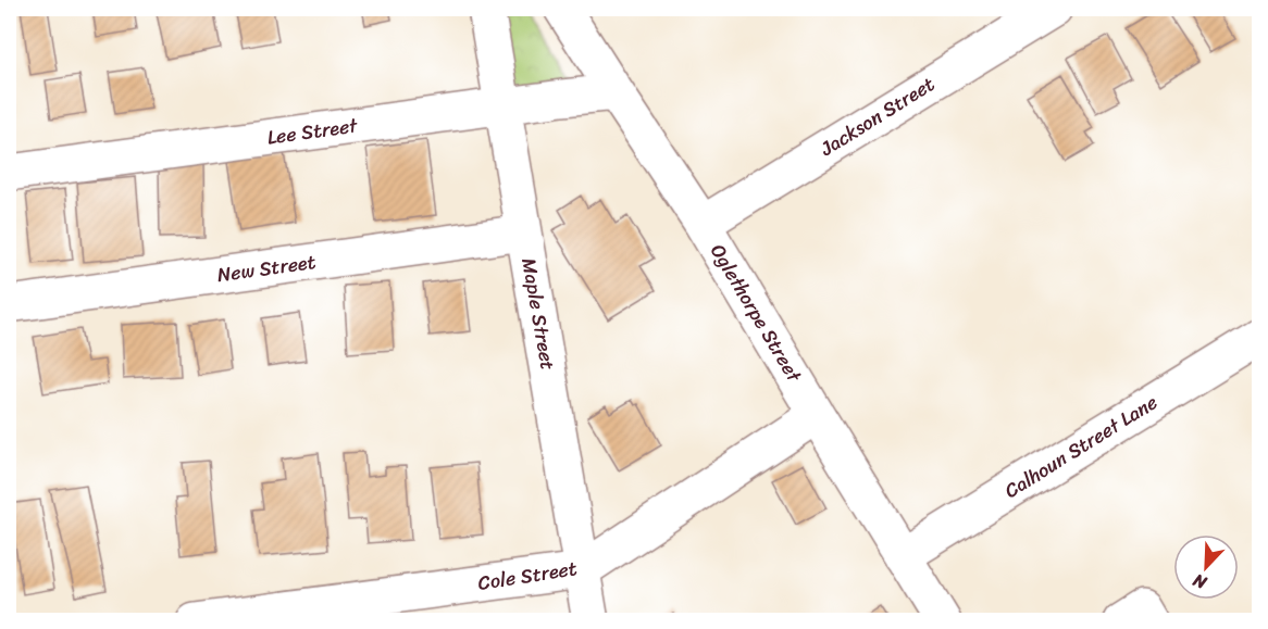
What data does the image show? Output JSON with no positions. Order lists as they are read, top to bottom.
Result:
{
  "streets": {
    "street": [
      "Jackson Street",
      "Lee Street",
      "New Street",
      "Oglethorpe Street",
      "Maple Street",
      "Calhoun Street Lane",
      "Cole Street"
    ]
  },
  "crossings": [
    ["Jackson Street", "Oglethorpe Street"],
    ["Lee Street", "Oglethorpe Street"],
    ["Lee Street", "Maple Street"],
    ["New Street", "Maple Street"],
    ["Oglethorpe Street", "Calhoun Street Lane"],
    ["Oglethorpe Street", "Cole Street"],
    ["Maple Street", "Cole Street"]
  ],
  "north": "bottom left"
}
